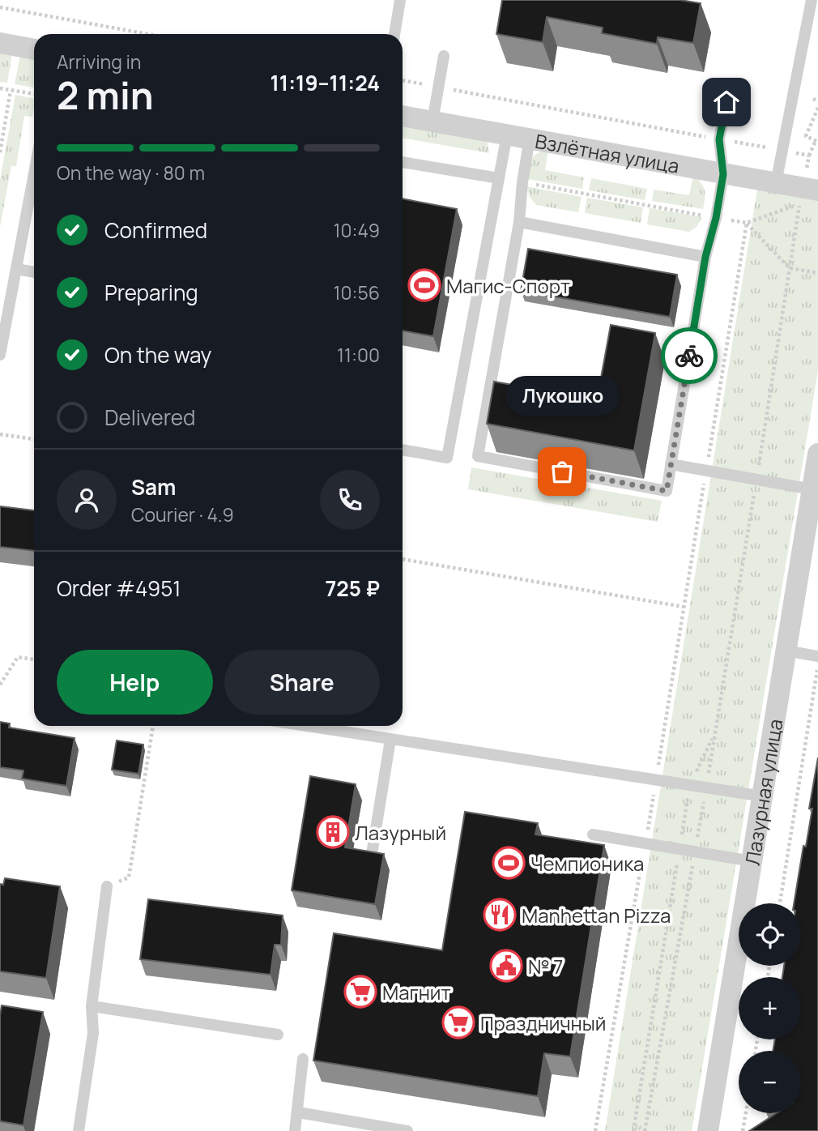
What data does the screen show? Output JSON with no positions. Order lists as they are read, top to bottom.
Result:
{
  "streets": {
    "street": ["Взлётная улица", "Лазурная улица"]
  },
  "places": {
    "sports": ["Магис-Спорт", "Чемпионика"],
    "other": ["Лукошко"],
    "building": ["Лазурный"],
    "restaurant": ["Manhettan Pizza"],
    "public building": ["№ 7"],
    "supermarket": ["Магнит", "Праздничный"]
  },
  "page": {
    "heading": ["2 min", "Arriving in", "11:19–11:24"],
    "panel": [
      "Sam",
      "Courier · 4.9",
      "Order #4951",
      "725 ₽"
    ],
    "bar": "On the way · 80 m",
    "list": [
      ["Confirmed", "10:49"],
      ["Preparing", "10:56"],
      ["On the way", "11:00"],
      "Delivered"
    ],
    "bubble": "Лукошко",
    "buttons": ["Help", "Share"],
    "map_buttons": ["+", "−"]
  }
}
